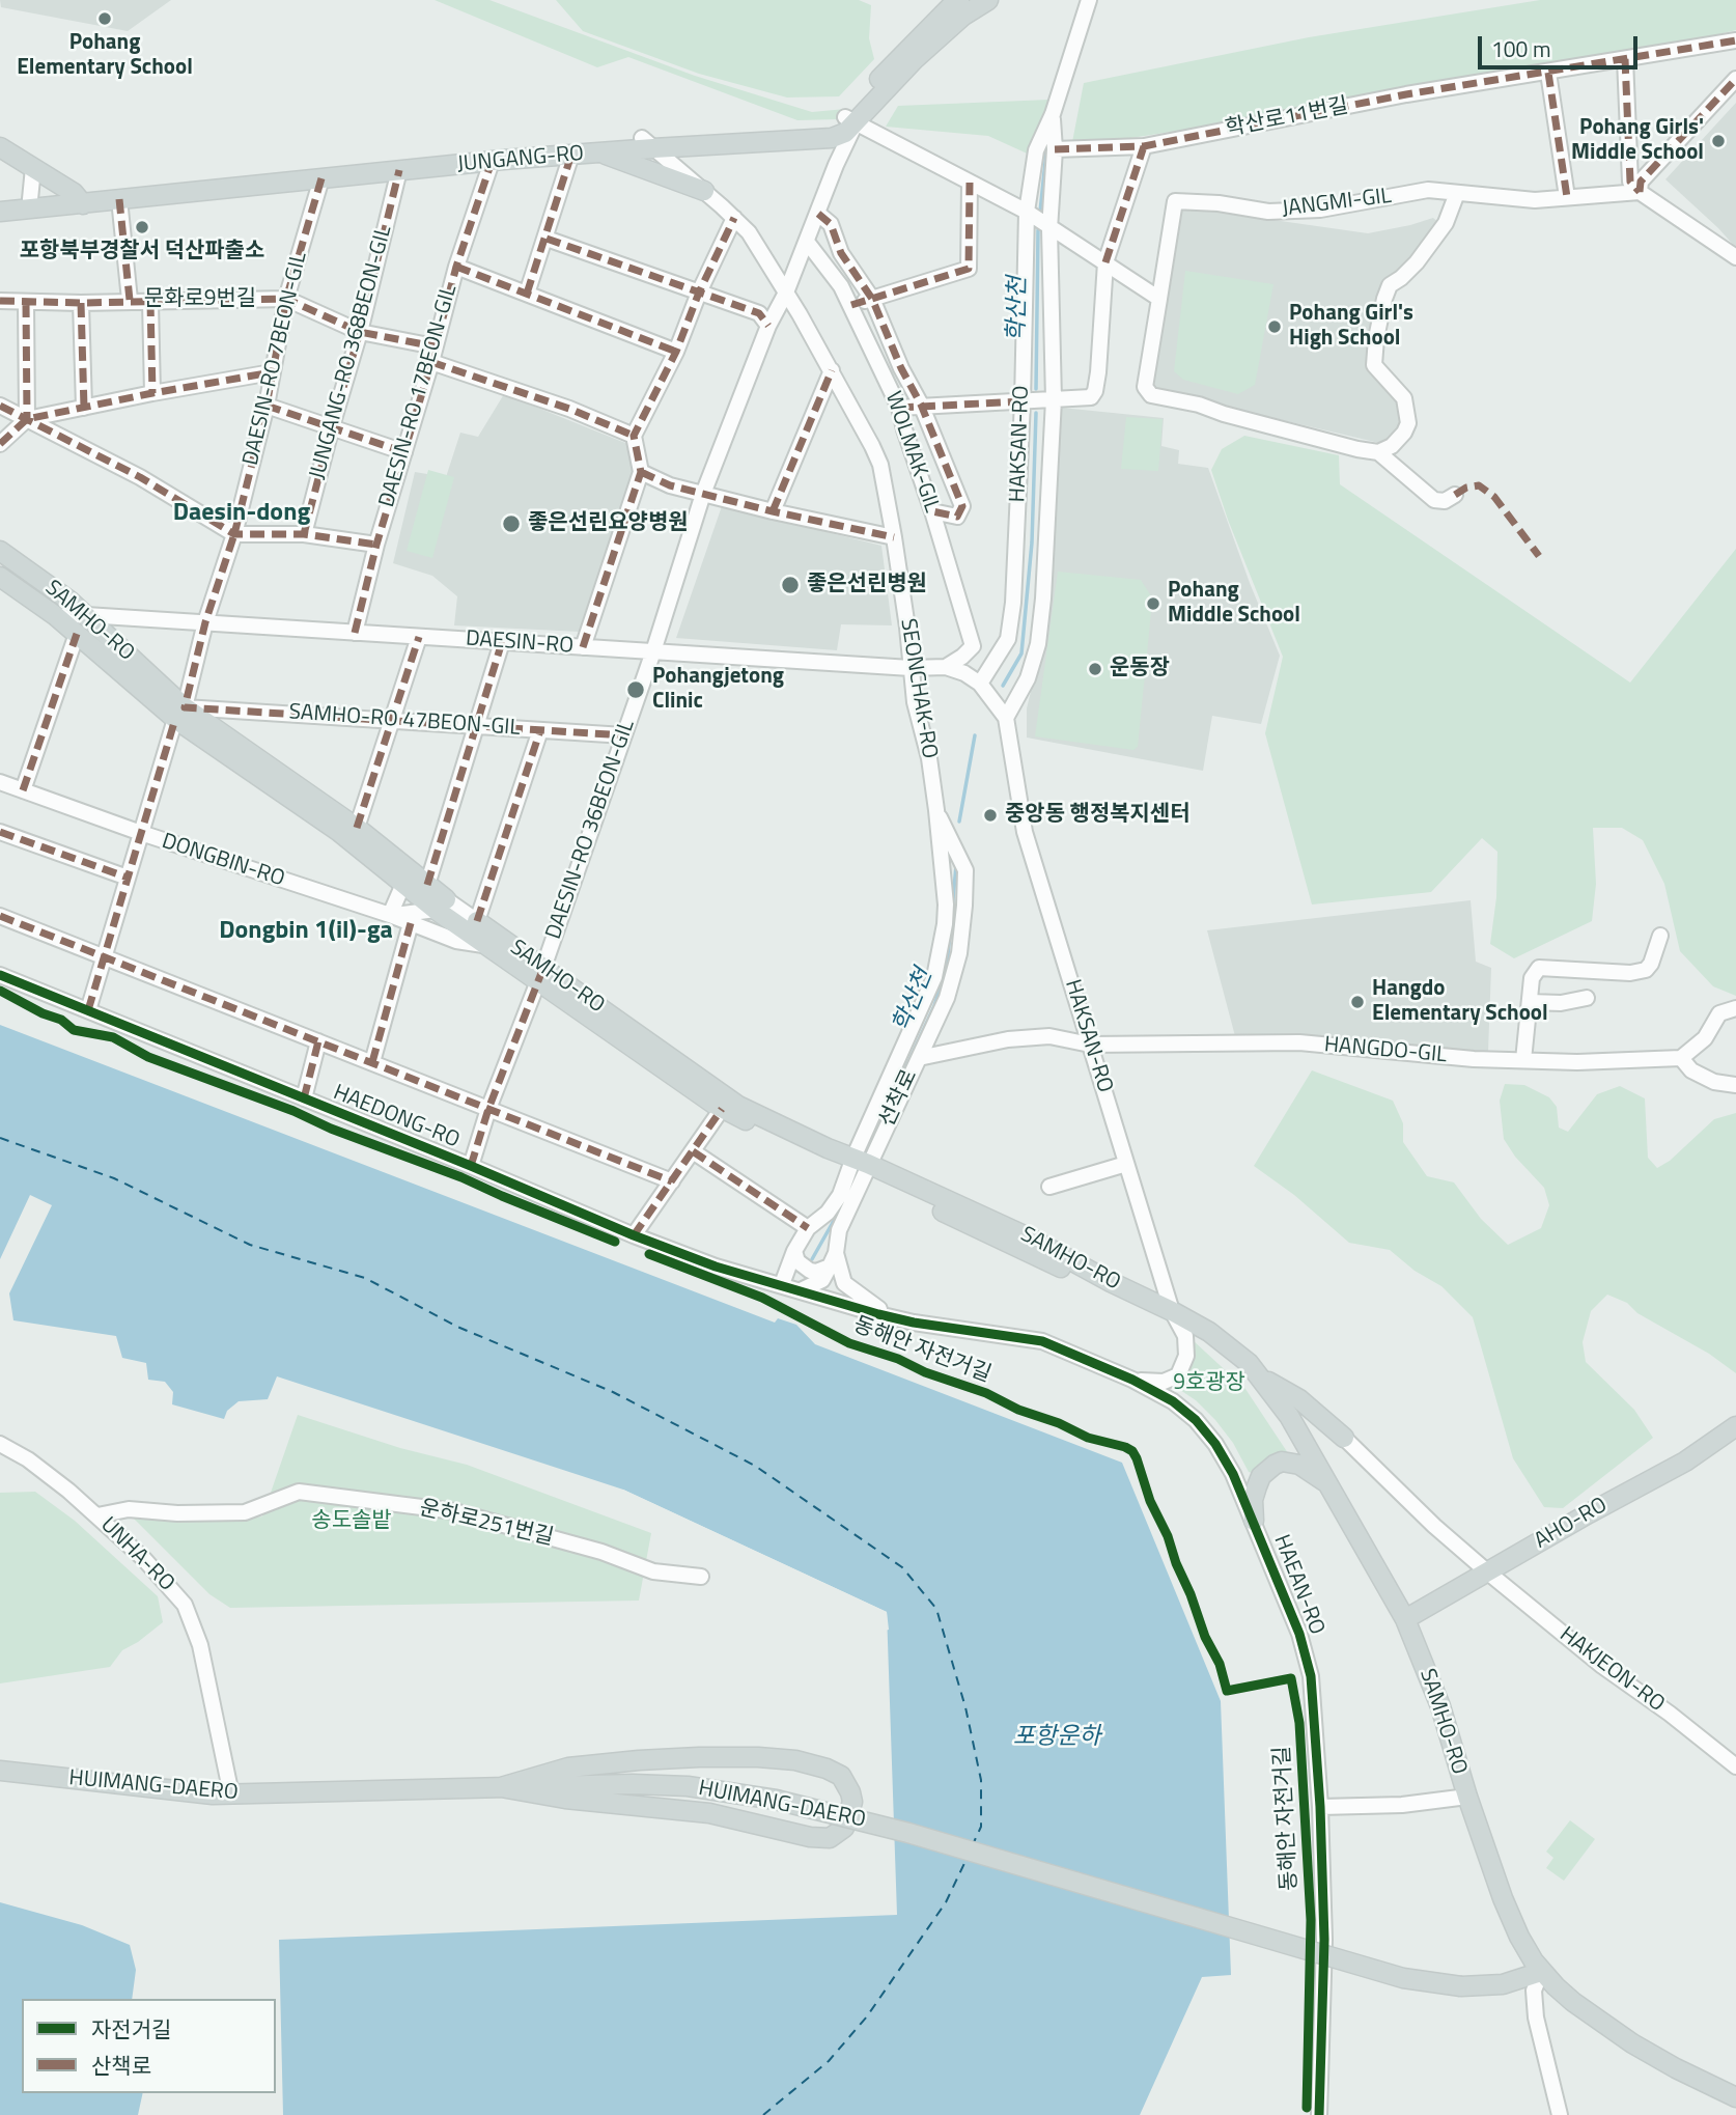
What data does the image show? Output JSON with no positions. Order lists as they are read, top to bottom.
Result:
{
  "streets": {
    "main road": [
      "JUNGANG-RO",
      "SAMHO-RO",
      "AHO-RO",
      "HUIMANG-DAERO"
    ],
    "street": [
      "학산로11번길",
      "JANGMI-GIL",
      "문화로9번길",
      "JUNGANG-RO 368BEON-GIL",
      "DAESIN-RO 7BEON-GIL",
      "DAESIN-RO 17BEON-GIL",
      "HAKSAN-RO",
      "WOLMAK-GIL",
      "DAESIN-RO",
      "SEONCHAK-RO",
      "SAMHO-RO 47BEON-GIL",
      "DAESIN-RO 36BEON-GIL",
      "DONGBIN-RO",
      "HANGDO-GIL",
      "선착로",
      "HAEDONG-RO",
      "운하로251번길",
      "UNHA-RO",
      "HAEAN-RO",
      "HAKJEON-RO"
    ],
    "cycle path": ["동해안 자전거길"]
  },
  "crossings": [
    ["학산로11번길", "HAKSAN-RO"],
    ["JUNGANG-RO", "JUNGANG-RO 368BEON-GIL"],
    ["JUNGANG-RO", "DAESIN-RO 7BEON-GIL"],
    ["JUNGANG-RO", "DAESIN-RO 17BEON-GIL"],
    ["JUNGANG-RO", "SEONCHAK-RO"],
    ["JUNGANG-RO", "DAESIN-RO 36BEON-GIL"],
    ["문화로9번길", "JUNGANG-RO 368BEON-GIL"],
    ["문화로9번길", "DAESIN-RO 7BEON-GIL"],
    ["문화로9번길", "DAESIN-RO 17BEON-GIL"],
    ["DAESIN-RO 7BEON-GIL", "SAMHO-RO"],
    ["DAESIN-RO 7BEON-GIL", "DAESIN-RO"],
    ["DAESIN-RO 7BEON-GIL", "SAMHO-RO 47BEON-GIL"],
    ["DAESIN-RO 7BEON-GIL", "DONGBIN-RO"],
    ["DAESIN-RO 7BEON-GIL", "HAEDONG-RO"],
    ["DAESIN-RO 17BEON-GIL", "DAESIN-RO"],
    ["HAKSAN-RO", "SAMHO-RO"],
    ["HAKSAN-RO", "DAESIN-RO"],
    ["HAKSAN-RO", "HANGDO-GIL"],
    ["HAKSAN-RO", "HAEAN-RO"],
    ["WOLMAK-GIL", "DAESIN-RO"],
    ["WOLMAK-GIL", "DAESIN-RO 36BEON-GIL"],
    ["SAMHO-RO", "DAESIN-RO"],
    ["SAMHO-RO", "SEONCHAK-RO"],
    ["SAMHO-RO", "SAMHO-RO 47BEON-GIL"],
    ["SAMHO-RO", "DAESIN-RO 36BEON-GIL"],
    ["SAMHO-RO", "DONGBIN-RO"],
    ["SAMHO-RO", "선착로"],
    ["SAMHO-RO", "AHO-RO"],
    ["SAMHO-RO", "HUIMANG-DAERO"],
    ["DAESIN-RO", "SEONCHAK-RO"],
    ["DAESIN-RO", "DAESIN-RO 36BEON-GIL"],
    ["SEONCHAK-RO", "DAESIN-RO 36BEON-GIL"],
    ["SEONCHAK-RO", "선착로"],
    ["SEONCHAK-RO", "HAEDONG-RO"],
    ["SAMHO-RO 47BEON-GIL", "DAESIN-RO 36BEON-GIL"],
    ["DAESIN-RO 36BEON-GIL", "HAEDONG-RO"],
    ["HANGDO-GIL", "선착로"],
    ["HAEDONG-RO", "HAEAN-RO"],
    ["운하로251번길", "UNHA-RO"],
    ["AHO-RO", "HAKJEON-RO"],
    ["UNHA-RO", "HUIMANG-DAERO"]
  ],
  "districts": ["Daesin-dong", "Dongbin 1(il)-ga"],
  "water": ["학산천", "포항운하"],
  "parks": ["9호광장", "송도솔밭"],
  "places": [
    "Pohang Elementary School",
    "Pohang Girls' Middle School",
    "포항북부경찰서 덕산파출소",
    "Pohang Girl's High School",
    "좋은선린요양병원",
    "좋은선린병원",
    "Pohang Middle School",
    "운동장",
    "Pohangjetong Clinic",
    "중앙동 행정복지센터",
    "Hangdo Elementary School"
  ],
  "legend": ["자전거길", "산책로"],
  "scale_bar": "100 m"
}
